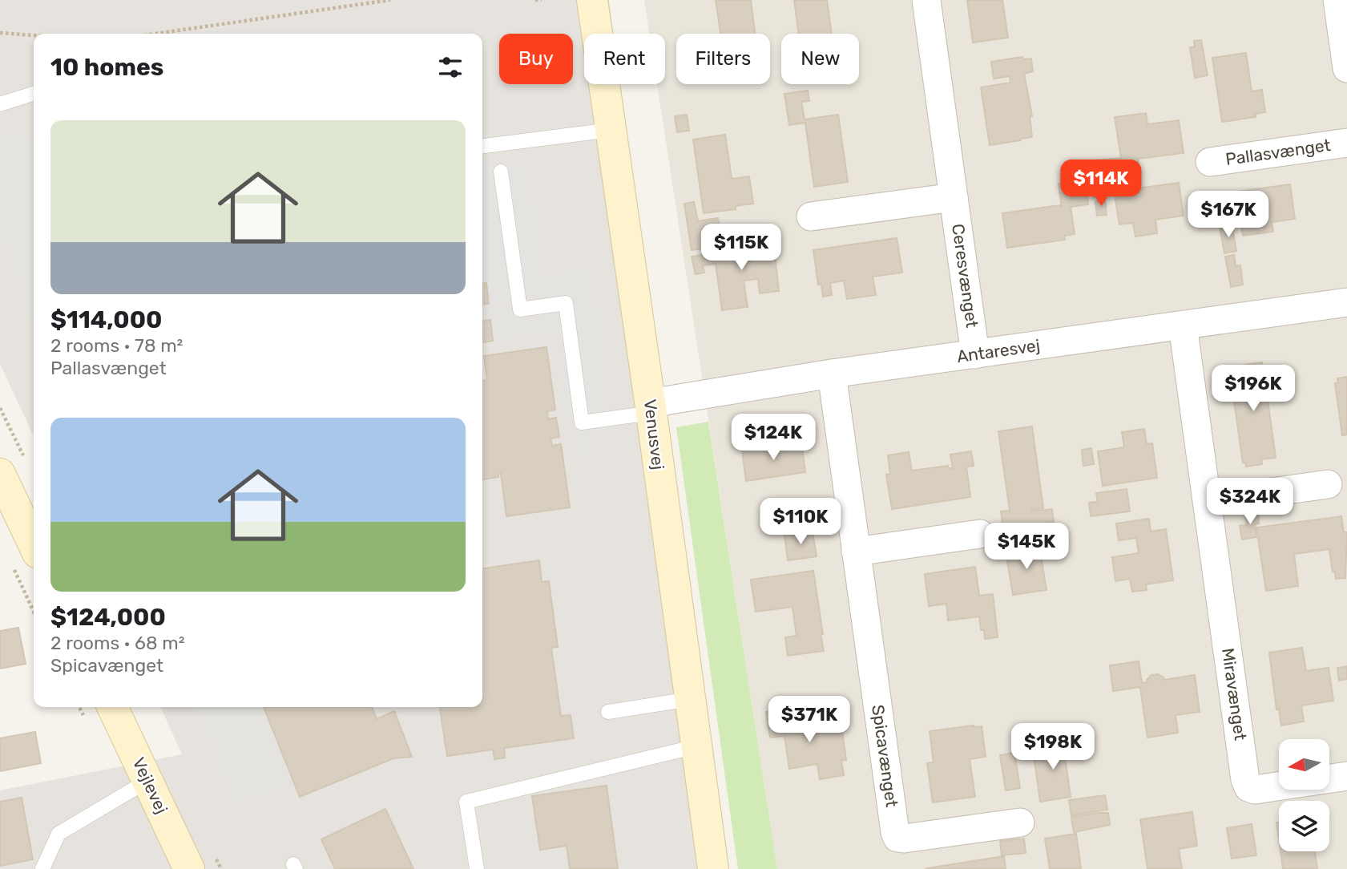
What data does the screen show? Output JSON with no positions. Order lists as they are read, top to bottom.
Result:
{
  "streets": {
    "street": [
      "Pallasvænget",
      "Ceresvænget",
      "Antaresvej",
      "Venusvej",
      "Miravænget",
      "Spicavænget",
      "Vejlevej"
    ]
  },
  "crossings": [
    ["Ceresvænget", "Antaresvej"],
    ["Antaresvej", "Venusvej"],
    ["Antaresvej", "Miravænget"],
    ["Antaresvej", "Spicavænget"]
  ],
  "north": "left",
  "page": {
    "chip": [
      "Buy",
      "Rent",
      "Filters",
      "New"
    ],
    "heading": "10 homes",
    "list": [
      {
        "name": "$114,000",
        "note": "2 rooms · 78 m² · Pallasvænget"
      },
      {
        "name": "$124,000",
        "note": "2 rooms · 68 m² · Spicavænget"
      }
    ],
    "price": [
      "$114K",
      "$167K",
      "$115K",
      "$196K",
      "$124K",
      "$324K",
      "$110K",
      "$145K",
      "$371K",
      "$198K"
    ]
  }
}
